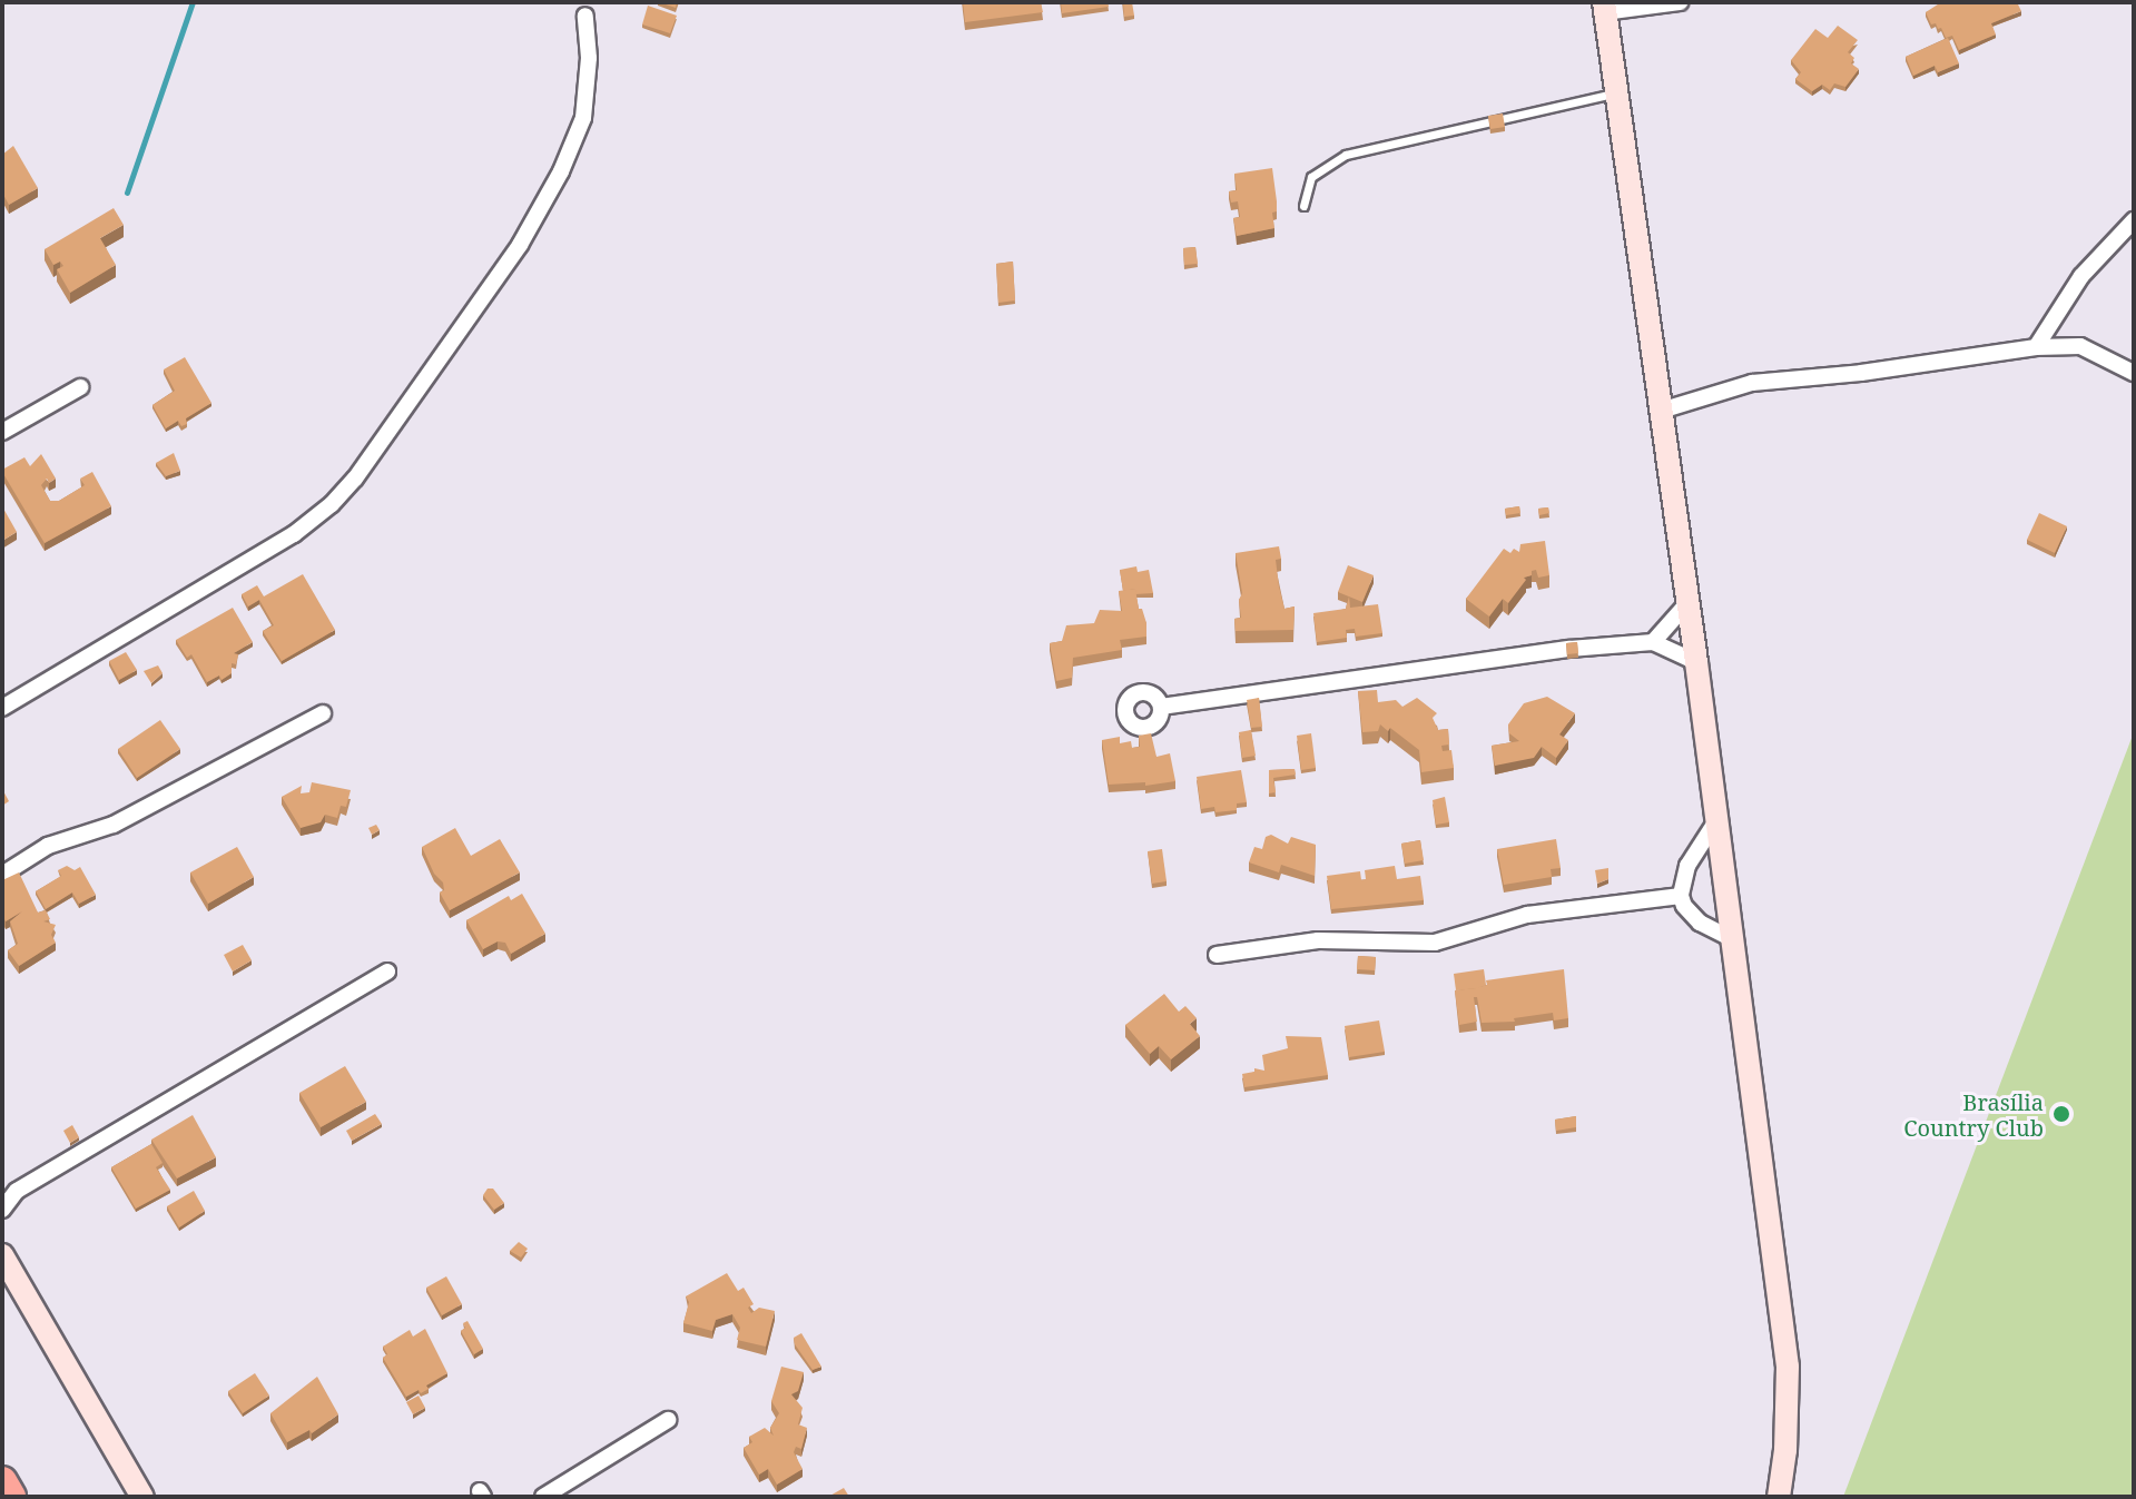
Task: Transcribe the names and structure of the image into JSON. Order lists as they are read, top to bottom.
{
  "places": ["Brasília Country Club"]
}
